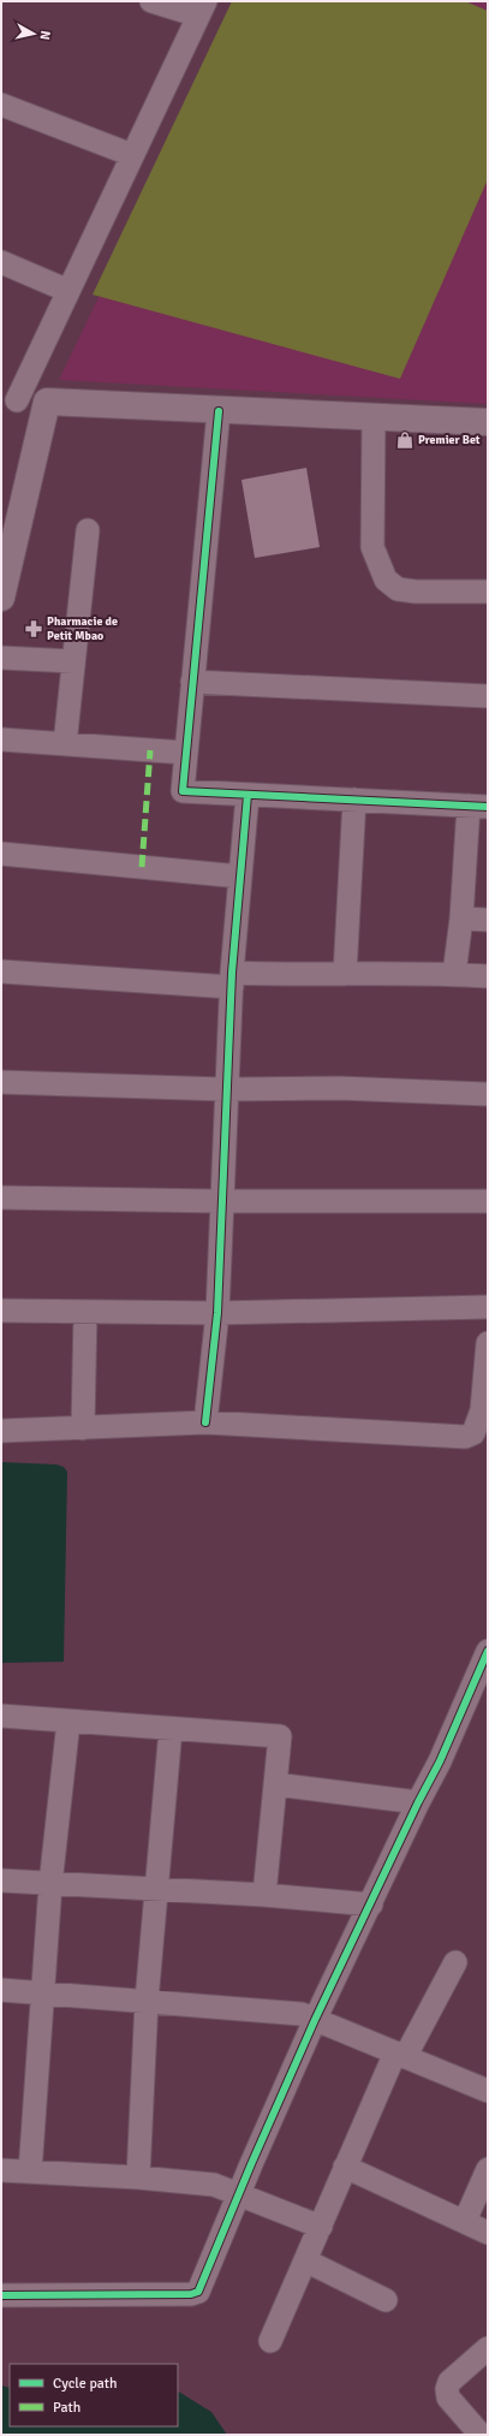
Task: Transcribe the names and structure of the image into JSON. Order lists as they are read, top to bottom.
{
  "places": {
    "shop": ["Premier Bet"],
    "pharmacy": ["Pharmacie de Petit Mbao"]
  },
  "legend": ["Cycle path", "Path"],
  "north": "right"
}
